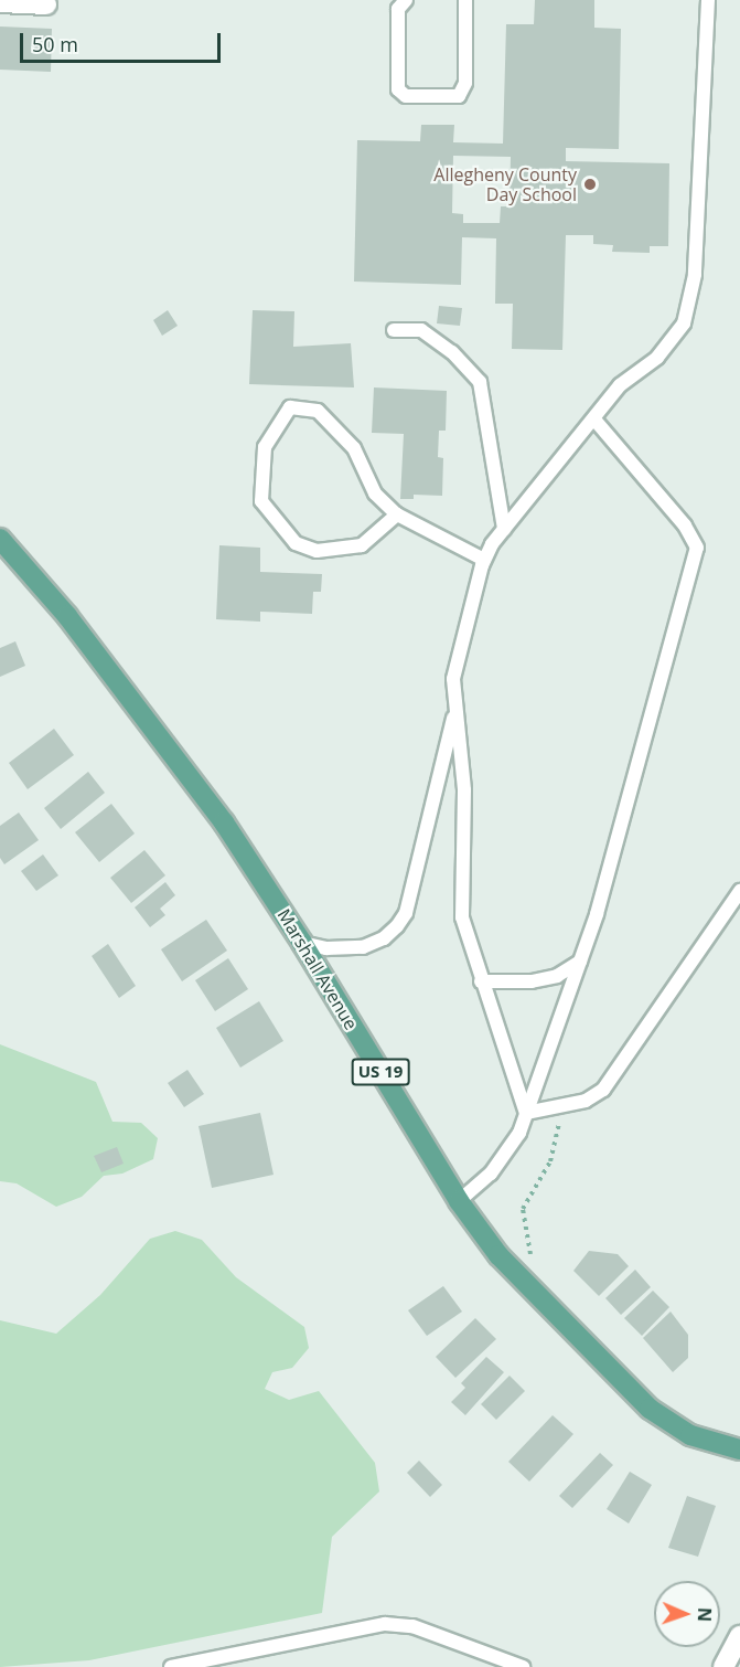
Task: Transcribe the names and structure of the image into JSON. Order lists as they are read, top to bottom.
{
  "streets": {
    "main road": ["Marshall Avenue", "US 19"]
  },
  "places": ["Allegheny County Day School"],
  "scale_bar": "50 m",
  "north": "right"
}
